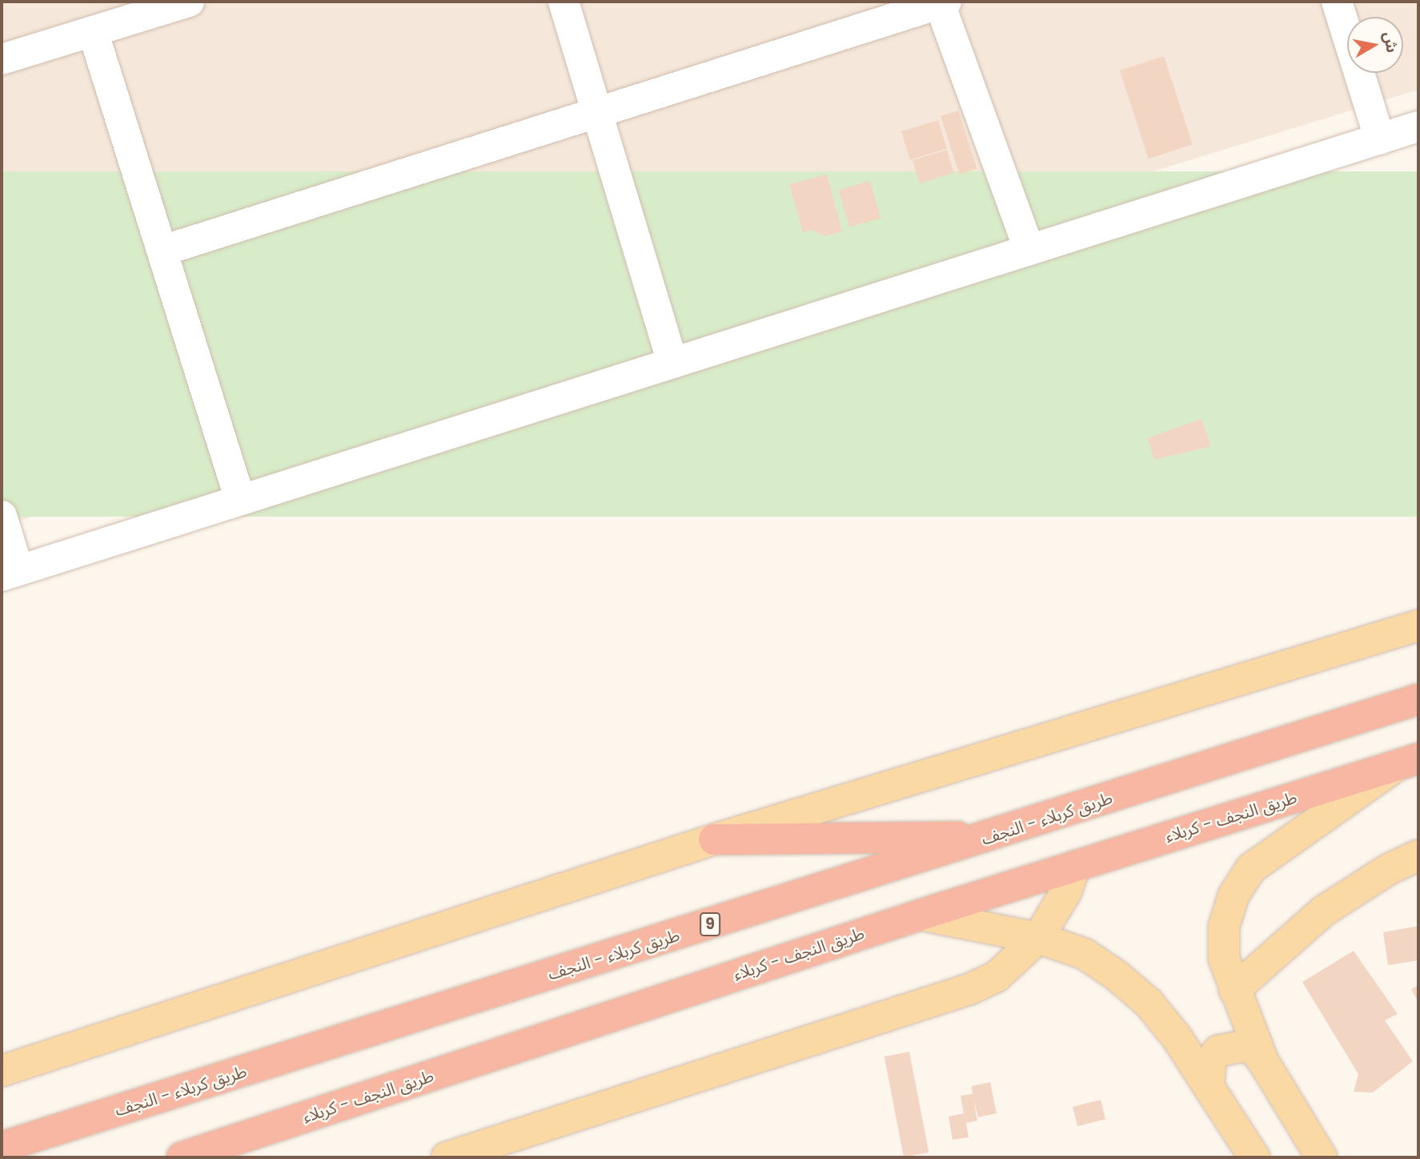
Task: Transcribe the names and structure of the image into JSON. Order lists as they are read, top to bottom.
{
  "streets": {
    "highway": ["طريق النجف - کربلاء", "طريق کربلاء - النجف", "9"]
  },
  "north": "right"
}
